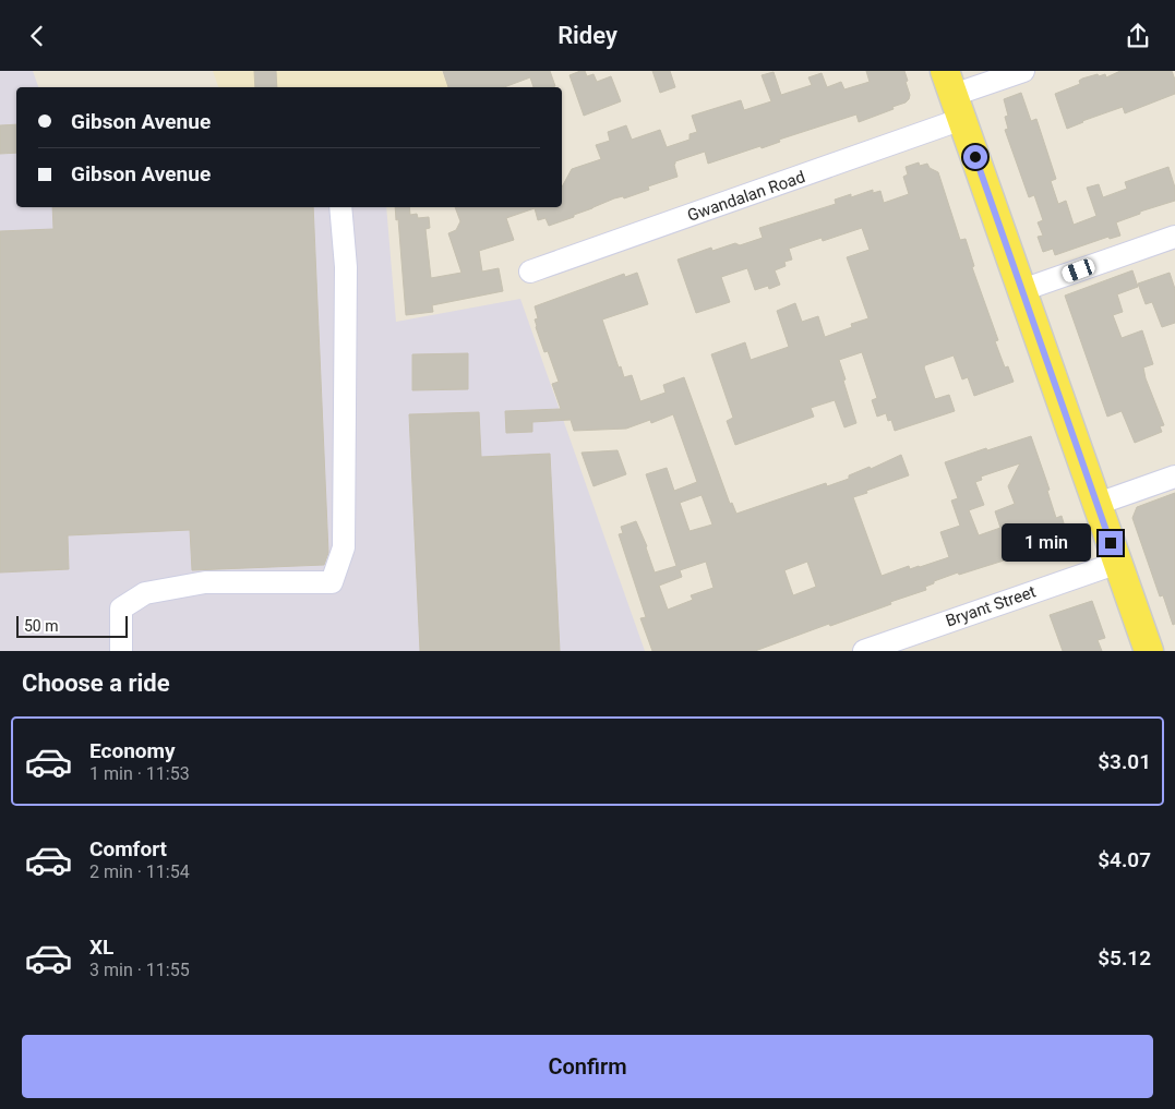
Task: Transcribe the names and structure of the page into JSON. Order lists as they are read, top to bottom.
{
  "streets": {
    "street": ["Gwandalan Road", "Bryant Street"]
  },
  "scale_bar": "50 m",
  "page": {
    "header": "Ridey",
    "banner": ["Gibson Avenue", "Gibson Avenue"],
    "bubble": "1 min",
    "scale": "50 m",
    "heading": "Choose a ride",
    "list": [
      {
        "name": "Economy",
        "note": "1 min · 11:53",
        "value": "$3.01"
      },
      {
        "name": "Comfort",
        "note": "2 min · 11:54",
        "value": "$4.07"
      },
      {
        "name": "XL",
        "note": "3 min · 11:55",
        "value": "$5.12"
      }
    ],
    "buttons": "Confirm"
  }
}
